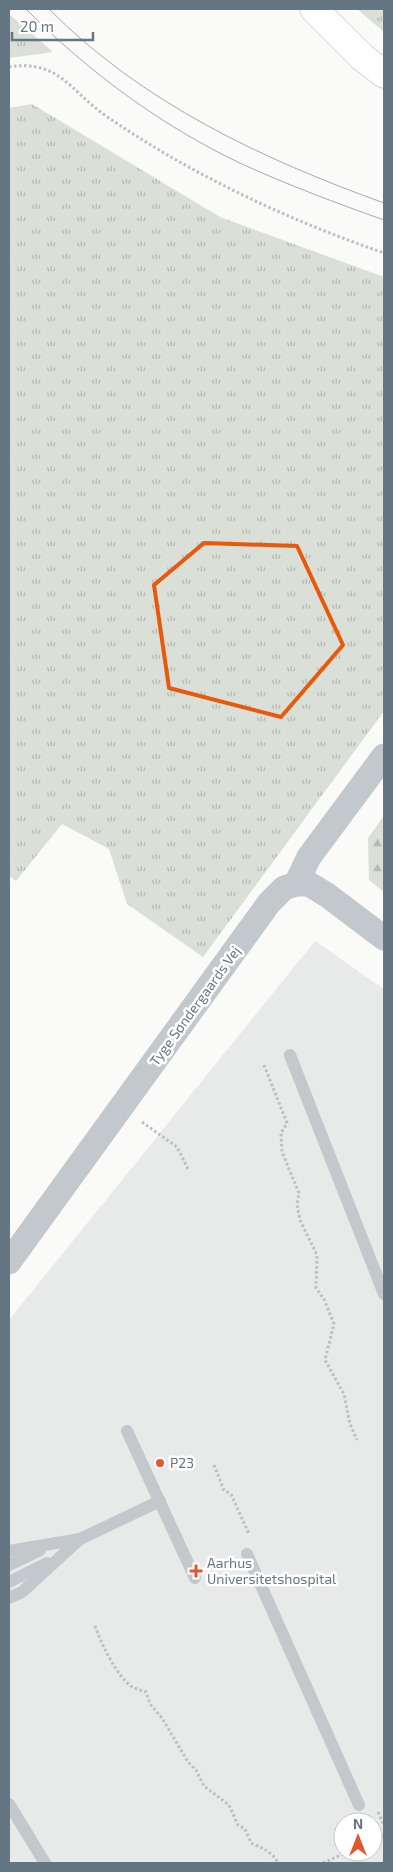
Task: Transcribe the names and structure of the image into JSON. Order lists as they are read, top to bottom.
{
  "streets": {
    "street": ["Tyge Søndergaards Vej"]
  },
  "places": {
    "other": ["P23"],
    "health": ["Aarhus Universitetshospital"]
  },
  "scale_bar": "20 m",
  "north": "top"
}
